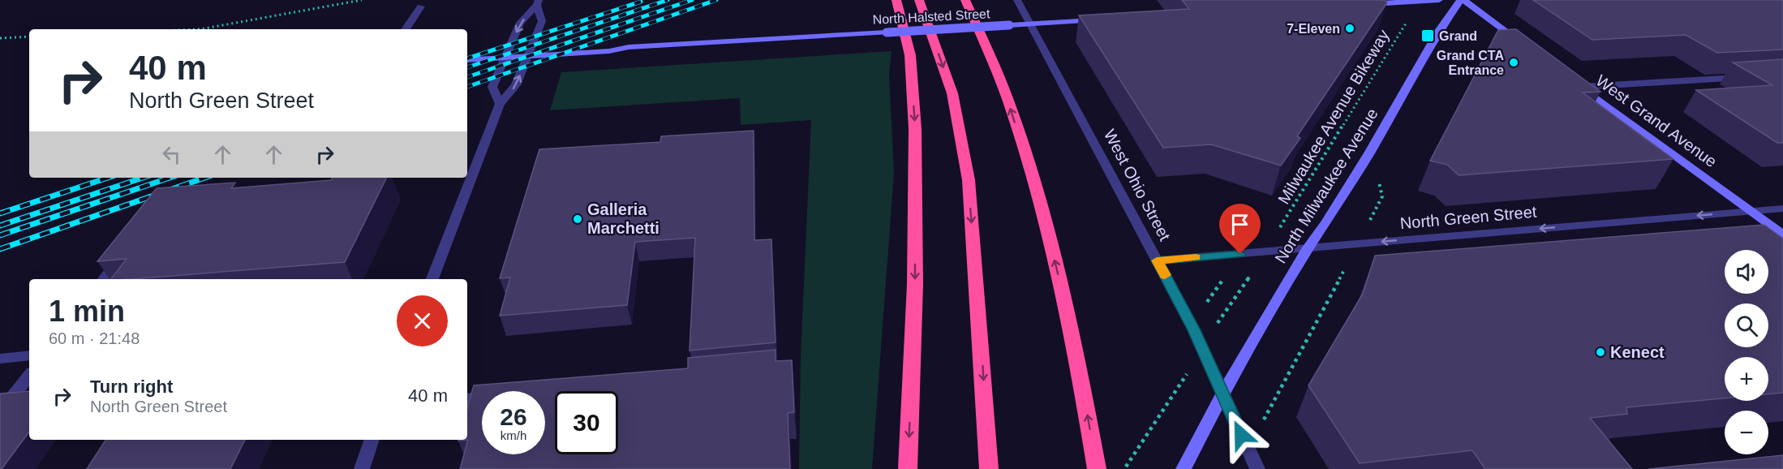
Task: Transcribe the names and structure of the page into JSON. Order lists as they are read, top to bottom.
{
  "streets": {
    "main road": ["North Halsted Street", "West Grand Avenue", "North Milwaukee Avenue"],
    "street": ["West Ohio Street", "North Green Street"],
    "path": ["Milwaukee Avenue Bikeway"]
  },
  "crossings": [
    ["North Halsted Street", "West Ohio Street"],
    ["West Grand Avenue", "North Green Street"],
    ["West Ohio Street", "North Milwaukee Avenue"],
    ["West Ohio Street", "North Green Street"],
    ["North Milwaukee Avenue", "North Green Street"]
  ],
  "one_way": ["North Green Street"],
  "places": {
    "other": [
      "7-Eleven",
      "Grand CTA Entrance",
      "Galleria Marchetti",
      "Kenect"
    ],
    "transit": ["Grand"]
  },
  "page": {
    "turn": ["40 m", "North Green Street"],
    "map_buttons": ["+", "−"],
    "heading": ["1 min", "60 m · 21:48"],
    "list": [
      {
        "name": "Turn right",
        "note": "North Green Street",
        "value": "40 m"
      }
    ],
    "speed": "26 km/h",
    "limit": "30"
  }
}
